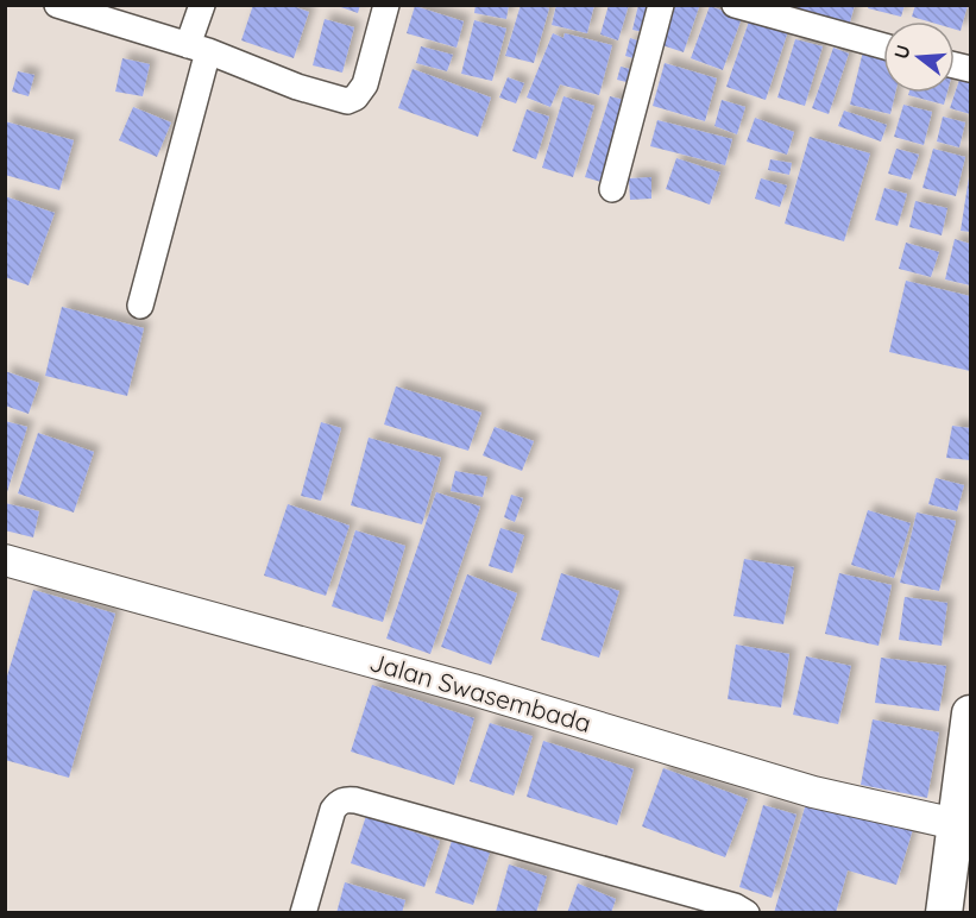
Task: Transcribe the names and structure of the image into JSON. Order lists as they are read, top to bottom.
{
  "streets": {
    "street": ["Jalan Swasembada"]
  },
  "north": "left"
}
